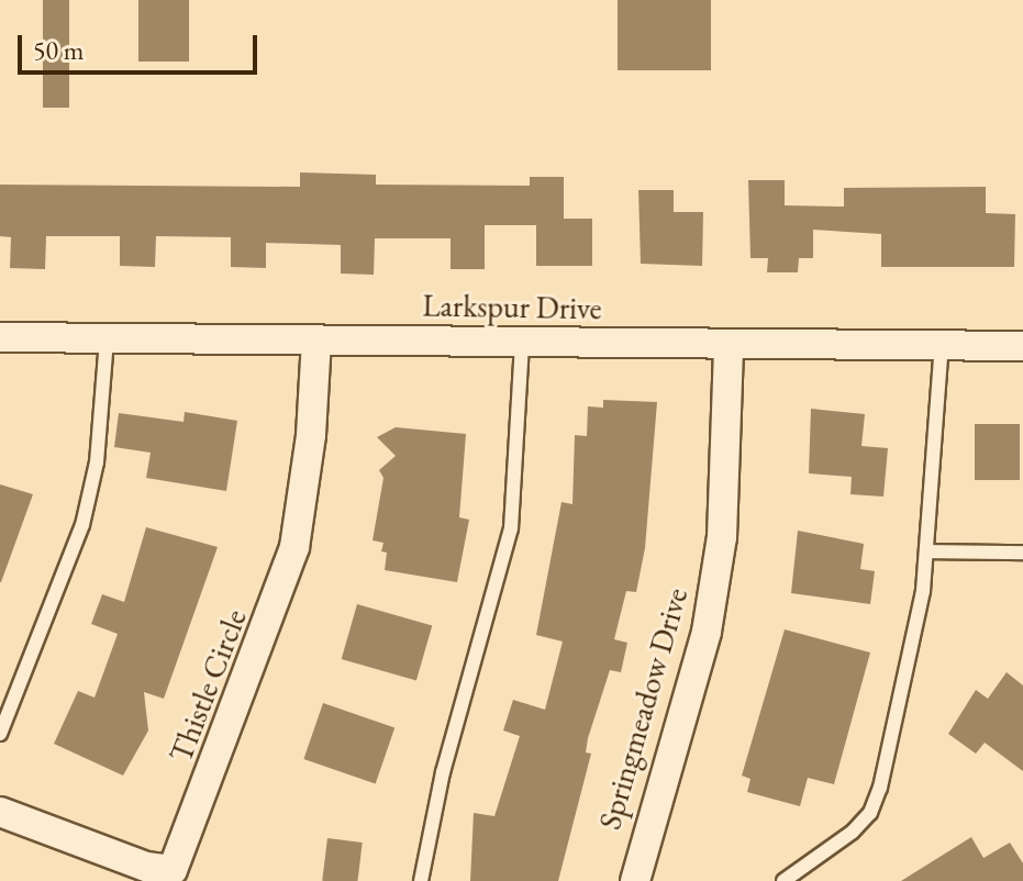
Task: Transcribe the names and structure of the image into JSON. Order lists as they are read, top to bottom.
{
  "streets": {
    "street": ["Larkspur Drive", "Thistle Circle", "Springmeadow Drive"]
  },
  "crossings": [
    ["Larkspur Drive", "Thistle Circle"],
    ["Larkspur Drive", "Springmeadow Drive"]
  ],
  "scale_bar": "50 m"
}
